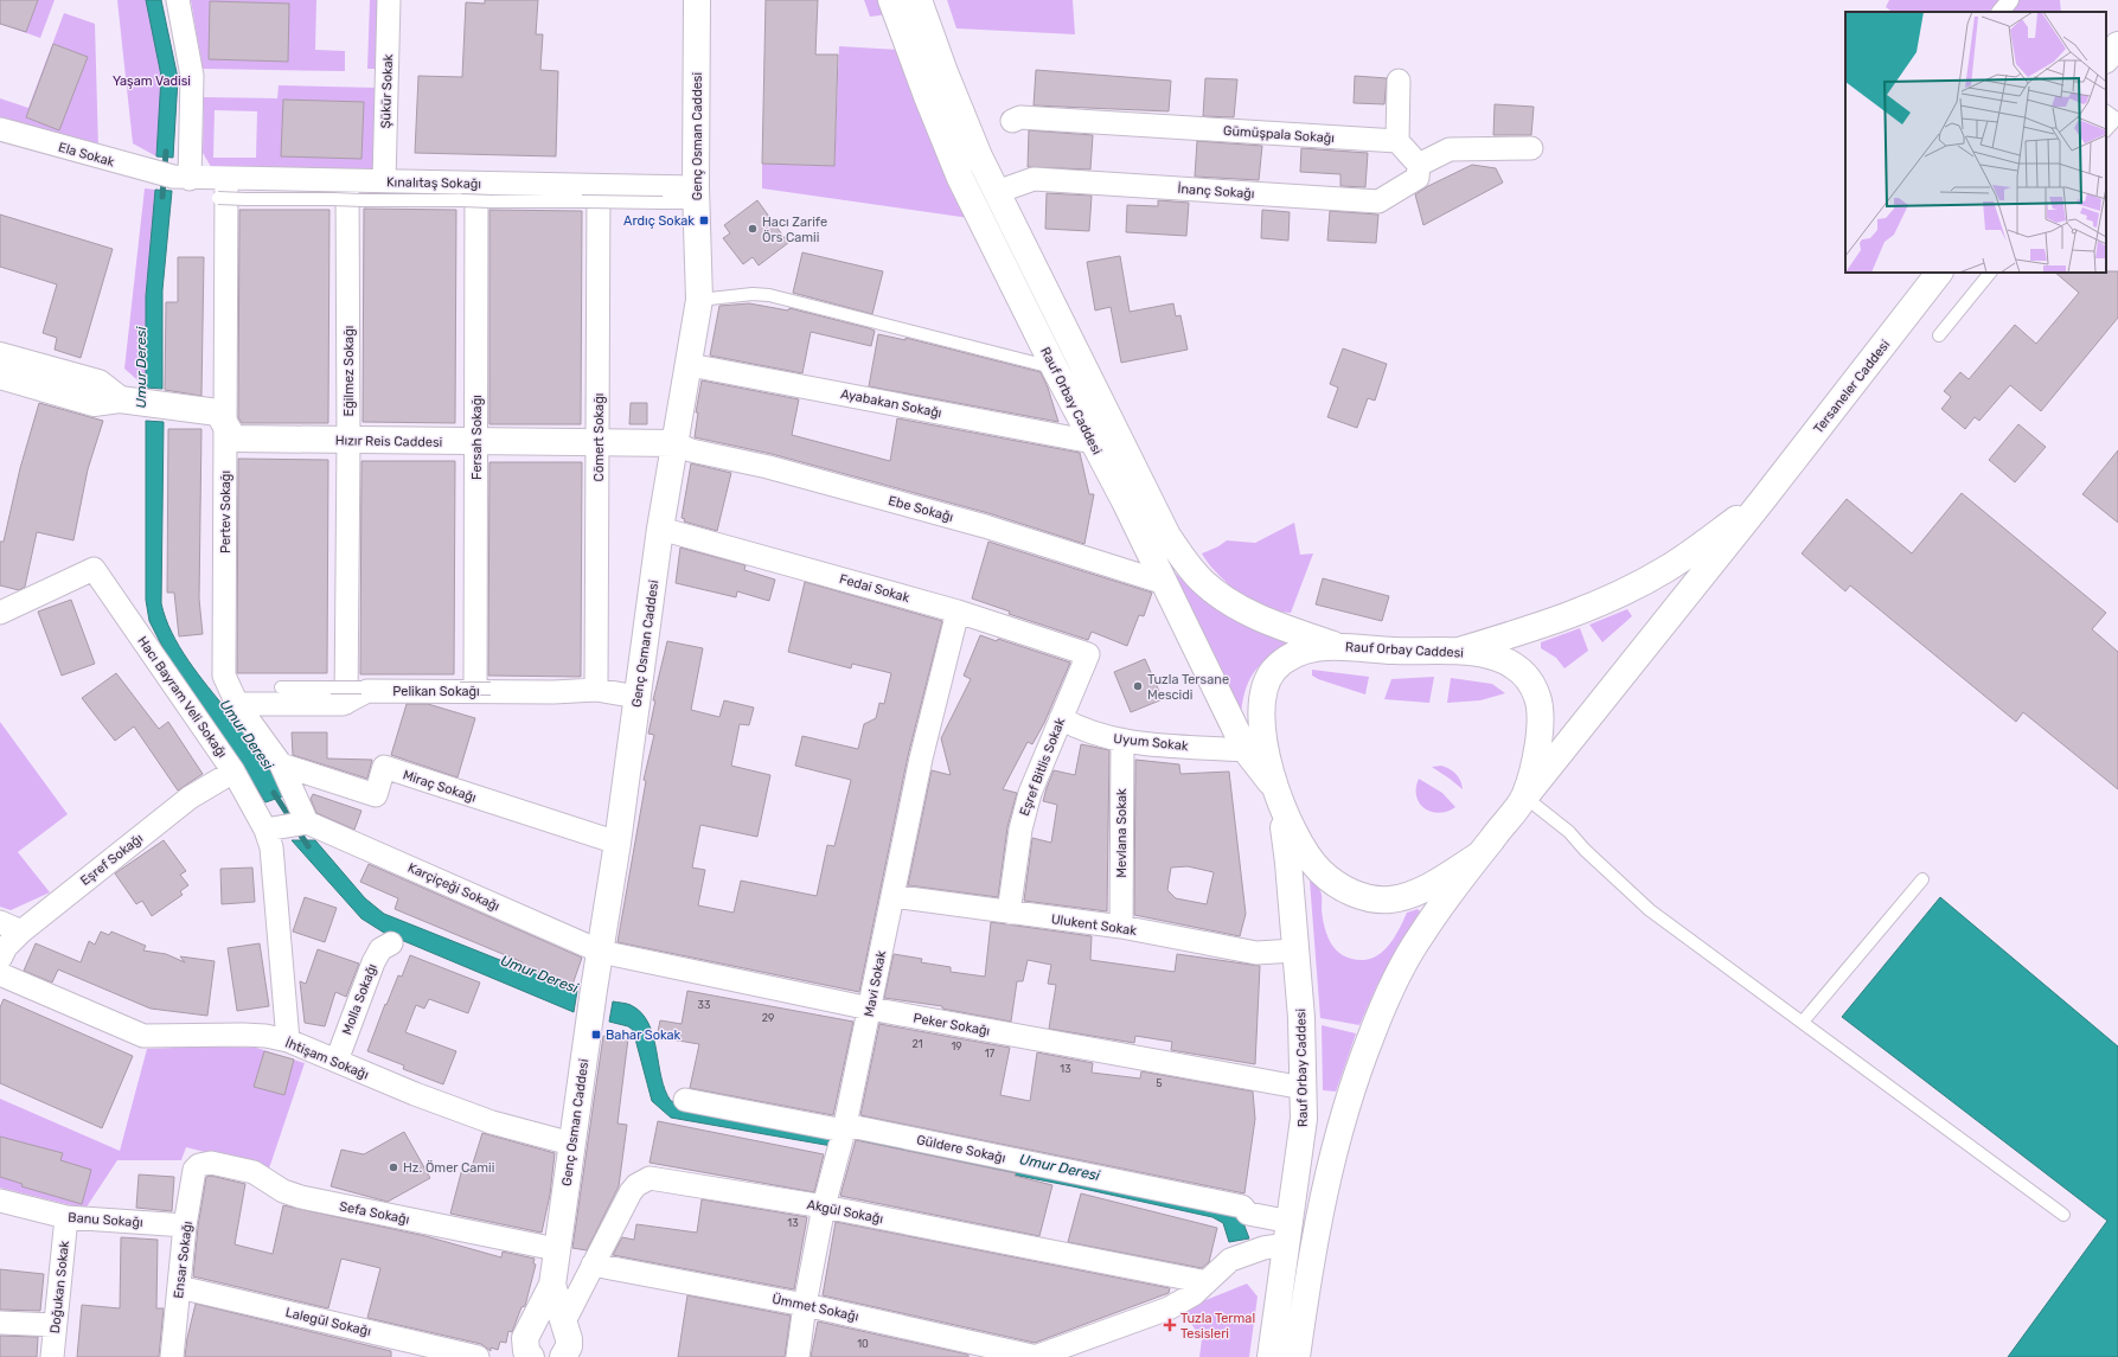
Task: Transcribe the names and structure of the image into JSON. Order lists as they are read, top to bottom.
{
  "streets": {
    "main road": [
      "Genç Osman Caddesi",
      "Tersaneler Caddesi",
      "Rauf Orbay Caddesi",
      "Hızır Reis Caddesi"
    ],
    "street": [
      "Şükür Sokak",
      "Gümüşpala Sokağı",
      "Ela Sokak",
      "Kınalıtaş Sokağı",
      "İnanç Sokağı",
      "Eğilmez Sokağı",
      "Ayabakan Sokağı",
      "Fersah Sokağı",
      "Cömert Sokağı",
      "Ebe Sokağı",
      "Pertev Sokağı",
      "Fedai Sokak",
      "Pelikan Sokağı",
      "Hacı Bayram Veli Sokağı",
      "Uyum Sokak",
      "Eşref Bitlis Sokak",
      "Miraç Sokağı",
      "Mevlana Sokak",
      "Eşref Sokağı",
      "Karçiçeği Sokağı",
      "Ulukent Sokak",
      "Mavi Sokak",
      "Molla Sokağı",
      "Peker Sokağı",
      "İhtişam Sokağı",
      "Güldere Sokağı",
      "Akgül Sokağı",
      "Sefa Sokağı",
      "Banu Sokağı",
      "Ensar Sokağı",
      "Doğukan Sokak",
      "Ümmet Sokağı",
      "Lalegül Sokağı"
    ]
  },
  "crossings": [
    ["Şükür Sokak", "Kınalıtaş Sokağı"],
    ["Genç Osman Caddesi", "Kınalıtaş Sokağı"],
    ["Genç Osman Caddesi", "Ayabakan Sokağı"],
    ["Genç Osman Caddesi", "Hızır Reis Caddesi"],
    ["Genç Osman Caddesi", "Ebe Sokağı"],
    ["Genç Osman Caddesi", "Fedai Sokak"],
    ["Genç Osman Caddesi", "Pelikan Sokağı"],
    ["Genç Osman Caddesi", "Miraç Sokağı"],
    ["Genç Osman Caddesi", "Karçiçeği Sokağı"],
    ["Genç Osman Caddesi", "Peker Sokağı"],
    ["Genç Osman Caddesi", "İhtişam Sokağı"],
    ["Genç Osman Caddesi", "Akgül Sokağı"],
    ["Genç Osman Caddesi", "Sefa Sokağı"],
    ["Ela Sokak", "Kınalıtaş Sokağı"],
    ["Kınalıtaş Sokağı", "Eğilmez Sokağı"],
    ["Kınalıtaş Sokağı", "Fersah Sokağı"],
    ["Kınalıtaş Sokağı", "Cömert Sokağı"],
    ["Kınalıtaş Sokağı", "Pertev Sokağı"],
    ["İnanç Sokağı", "Rauf Orbay Caddesi"],
    ["Eğilmez Sokağı", "Hızır Reis Caddesi"],
    ["Eğilmez Sokağı", "Pelikan Sokağı"],
    ["Tersaneler Caddesi", "Rauf Orbay Caddesi"],
    ["Rauf Orbay Caddesi", "Ayabakan Sokağı"],
    ["Rauf Orbay Caddesi", "Ebe Sokağı"],
    ["Rauf Orbay Caddesi", "Uyum Sokak"],
    ["Rauf Orbay Caddesi", "Ulukent Sokak"],
    ["Rauf Orbay Caddesi", "Peker Sokağı"],
    ["Rauf Orbay Caddesi", "Güldere Sokağı"],
    ["Fersah Sokağı", "Hızır Reis Caddesi"],
    ["Fersah Sokağı", "Pelikan Sokağı"],
    ["Cömert Sokağı", "Hızır Reis Caddesi"],
    ["Cömert Sokağı", "Pelikan Sokağı"],
    ["Hızır Reis Caddesi", "Ebe Sokağı"],
    ["Hızır Reis Caddesi", "Pertev Sokağı"],
    ["Pertev Sokağı", "Pelikan Sokağı"],
    ["Pertev Sokağı", "Miraç Sokağı"],
    ["Pertev Sokağı", "Karçiçeği Sokağı"],
    ["Fedai Sokak", "Eşref Bitlis Sokak"],
    ["Fedai Sokak", "Mavi Sokak"],
    ["Hacı Bayram Veli Sokağı", "Eşref Sokağı"],
    ["Hacı Bayram Veli Sokağı", "İhtişam Sokağı"],
    ["Uyum Sokak", "Eşref Bitlis Sokak"],
    ["Uyum Sokak", "Mevlana Sokak"],
    ["Eşref Bitlis Sokak", "Ulukent Sokak"],
    ["Mevlana Sokak", "Ulukent Sokak"],
    ["Karçiçeği Sokağı", "Peker Sokağı"],
    ["Ulukent Sokak", "Mavi Sokak"],
    ["Mavi Sokak", "Peker Sokağı"],
    ["Mavi Sokak", "Güldere Sokağı"],
    ["Mavi Sokak", "Akgül Sokağı"],
    ["Mavi Sokak", "Ümmet Sokağı"],
    ["Molla Sokağı", "İhtişam Sokağı"],
    ["Akgül Sokağı", "Ümmet Sokağı"],
    ["Sefa Sokağı", "Ensar Sokağı"],
    ["Banu Sokağı", "Ensar Sokağı"],
    ["Banu Sokağı", "Doğukan Sokak"],
    ["Ensar Sokağı", "Lalegül Sokağı"]
  ],
  "water": ["Umur Deresi"],
  "parks": ["Yaşam Vadisi"],
  "places": {
    "transit": ["Ardıç Sokak", "Bahar Sokak"],
    "other": ["Hacı Zarife Örs Camii", "Tuzla Tersane Mescidi", "Hz. Ömer Camii"],
    "health": ["Tuzla Termal Tesisleri"]
  },
  "house_numbers": [
    "33",
    "29",
    "21",
    "19",
    "17",
    "13",
    "5",
    "13",
    "10"
  ]
}
